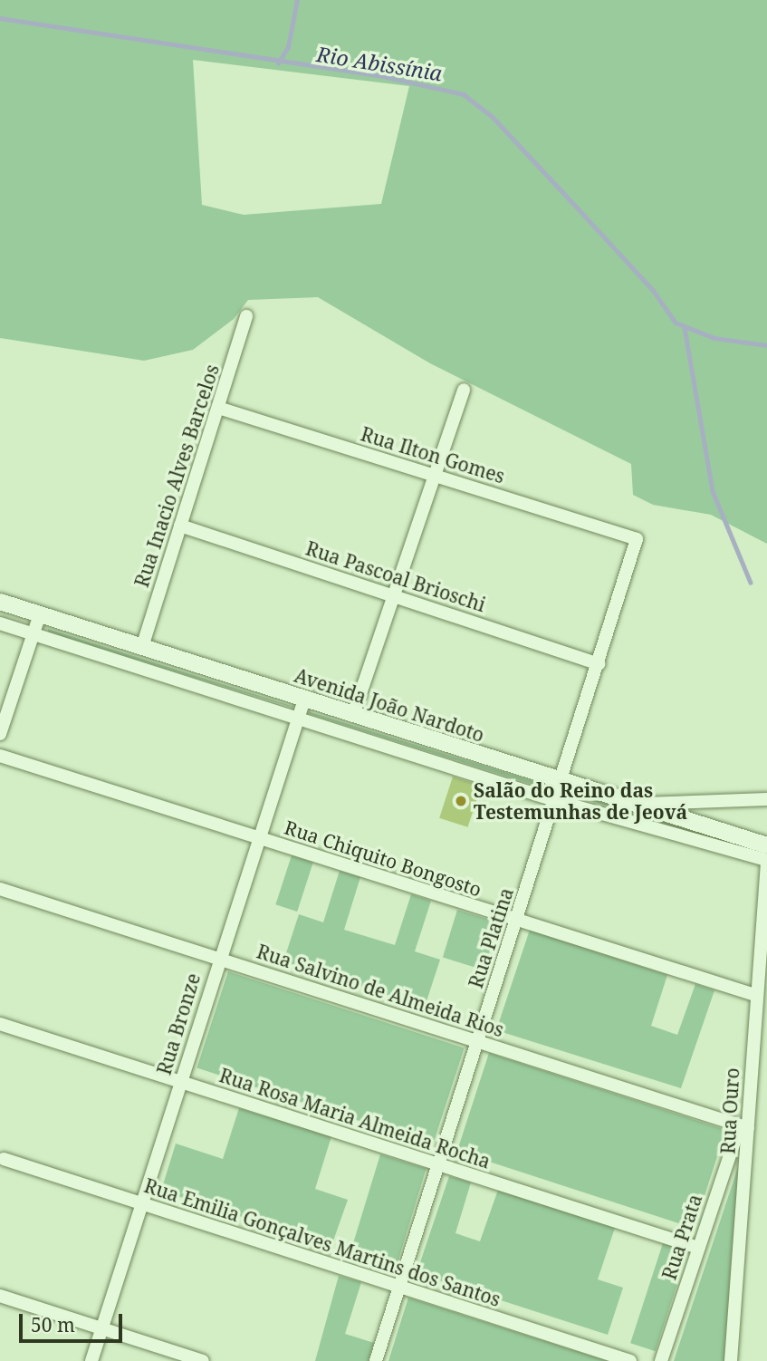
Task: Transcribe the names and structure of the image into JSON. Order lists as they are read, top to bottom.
{
  "streets": {
    "street": [
      "Rua Ilton Gomes",
      "Rua Inacio Alves Barcelos",
      "Rua Pascoal Brioschi",
      "Avenida João Nardoto",
      "Rua Chiquito Bongosto",
      "Rua Platina",
      "Rua Salvino de Almeida Rios",
      "Rua Bronze",
      "Rua Ouro",
      "Rua Rosa Maria Almeida Rocha",
      "Rua Prata",
      "Rua Emilia Gonçalves Martins dos Santos"
    ]
  },
  "crossings": [
    ["Rua Ilton Gomes", "Rua Inacio Alves Barcelos"],
    ["Rua Ilton Gomes", "Rua Platina"],
    ["Rua Inacio Alves Barcelos", "Rua Pascoal Brioschi"],
    ["Rua Inacio Alves Barcelos", "Avenida João Nardoto"],
    ["Rua Pascoal Brioschi", "Rua Platina"],
    ["Avenida João Nardoto", "Rua Platina"],
    ["Avenida João Nardoto", "Rua Bronze"],
    ["Rua Chiquito Bongosto", "Rua Platina"],
    ["Rua Chiquito Bongosto", "Rua Bronze"],
    ["Rua Chiquito Bongosto", "Rua Ouro"],
    ["Rua Platina", "Rua Salvino de Almeida Rios"],
    ["Rua Platina", "Rua Rosa Maria Almeida Rocha"],
    ["Rua Platina", "Rua Emilia Gonçalves Martins dos Santos"],
    ["Rua Salvino de Almeida Rios", "Rua Bronze"],
    ["Rua Salvino de Almeida Rios", "Rua Ouro"],
    ["Rua Salvino de Almeida Rios", "Rua Prata"],
    ["Rua Bronze", "Rua Rosa Maria Almeida Rocha"],
    ["Rua Bronze", "Rua Emilia Gonçalves Martins dos Santos"],
    ["Rua Ouro", "Rua Prata"],
    ["Rua Rosa Maria Almeida Rocha", "Rua Prata"]
  ],
  "water": ["Rio Abissínia"],
  "places": ["Salão do Reino das Testemunhas de Jeová"],
  "scale_bar": "50 m"
}
